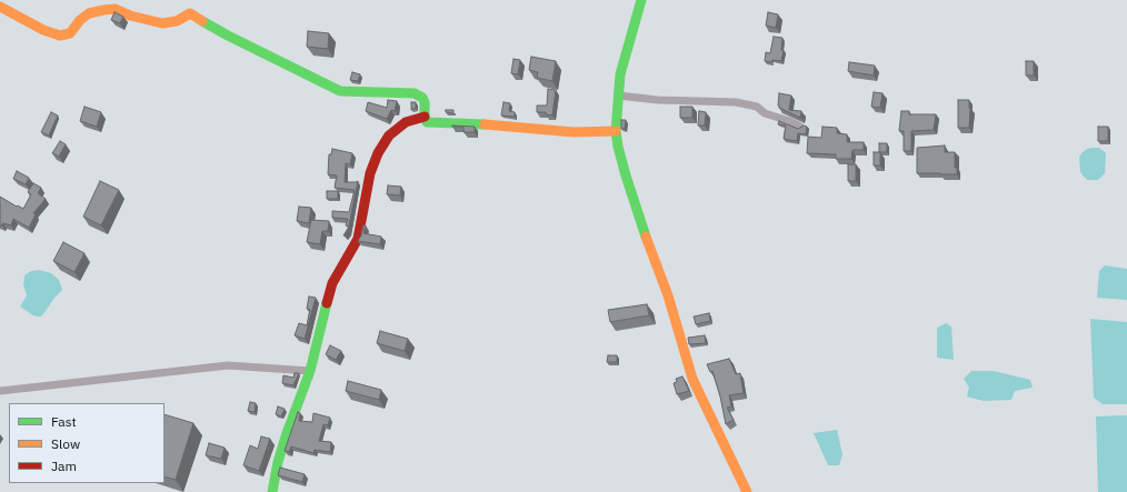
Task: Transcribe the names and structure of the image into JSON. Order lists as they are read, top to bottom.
{
  "legend": ["Fast", "Slow", "Jam"]
}
